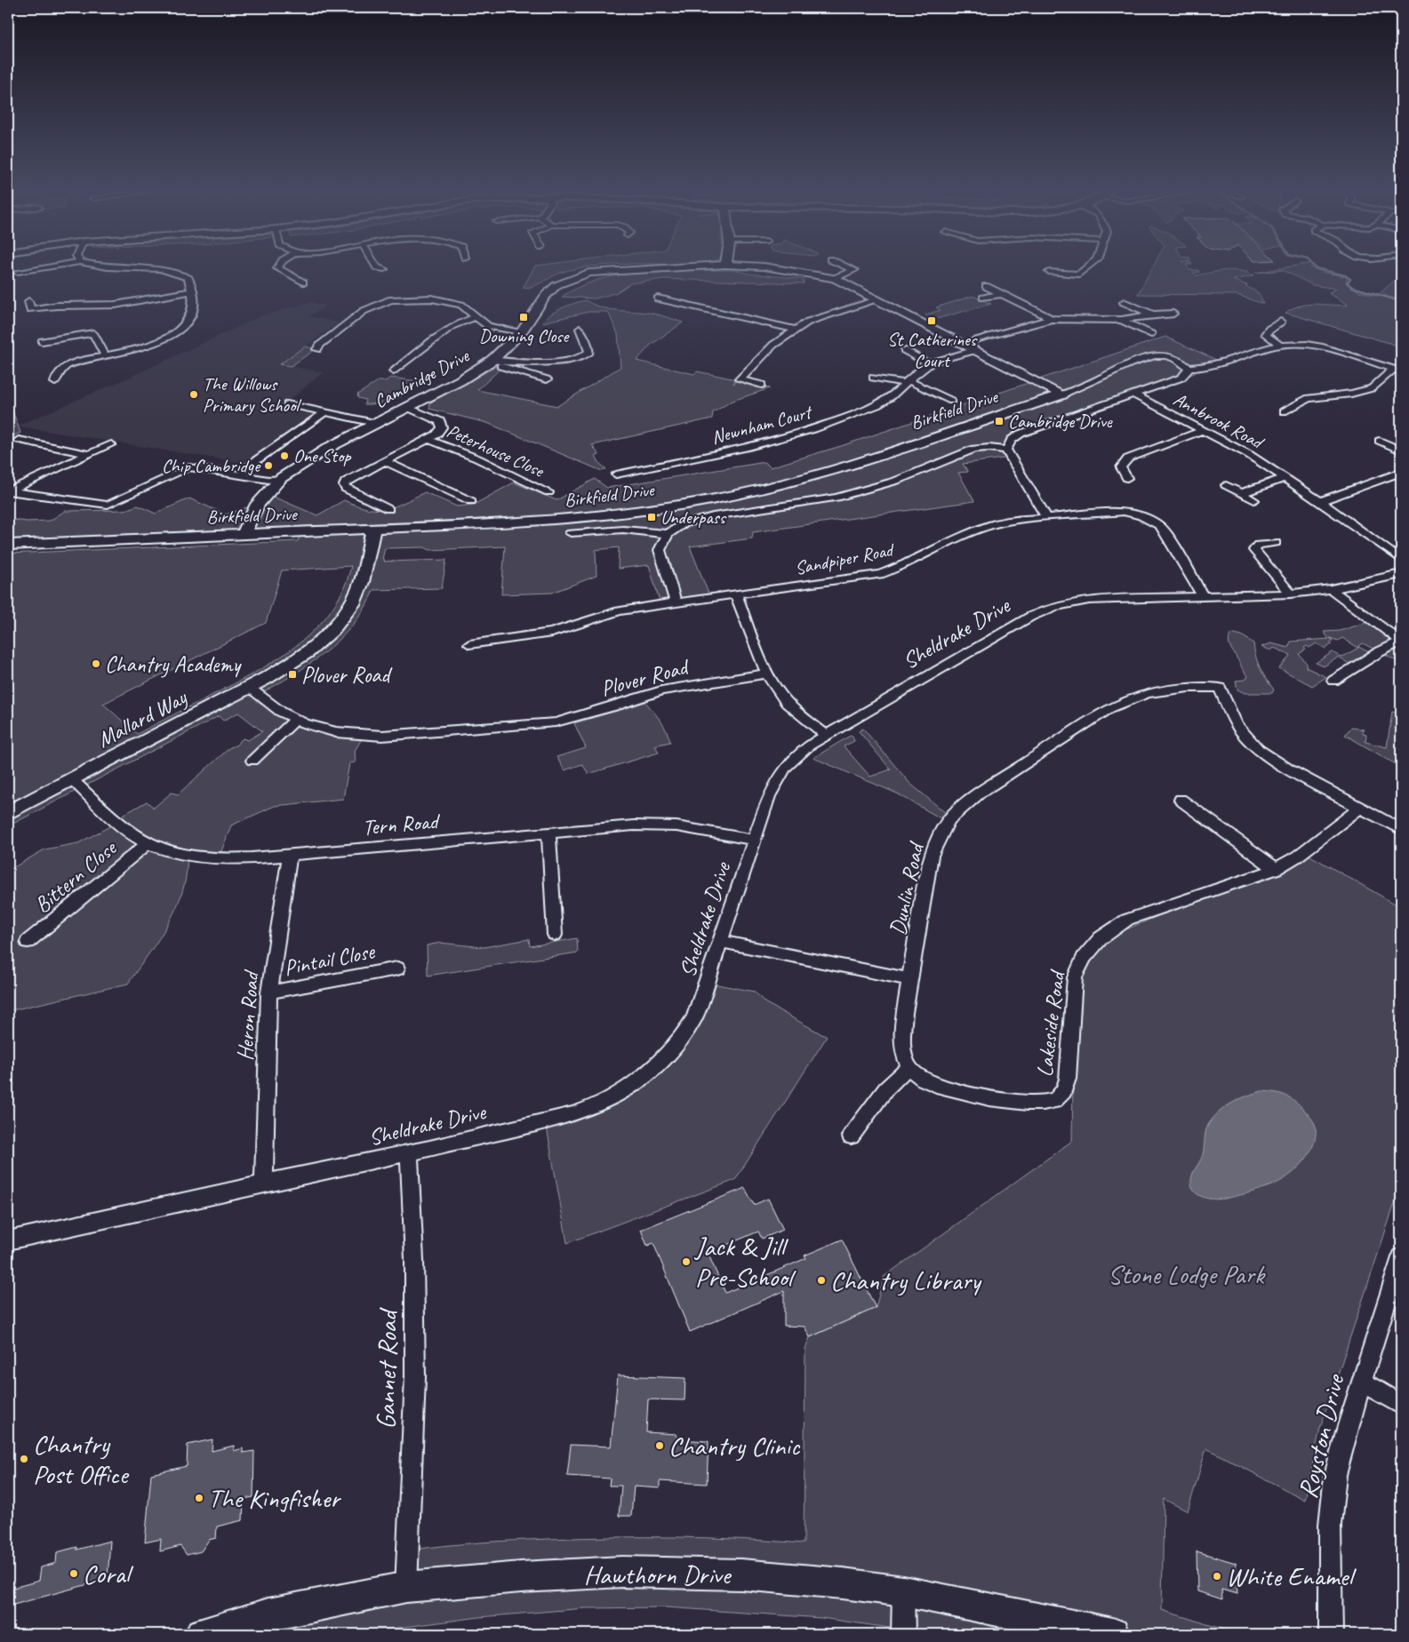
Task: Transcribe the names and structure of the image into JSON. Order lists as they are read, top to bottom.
{
  "streets": {
    "street": [
      "Cambridge Drive",
      "Birkfield Drive",
      "Annbrook Road",
      "Newnham Court",
      "Peterhouse Close",
      "Sandpiper Road",
      "Sheldrake Drive",
      "Plover Road",
      "Mallard Way",
      "Tern Road",
      "Bittern Close",
      "Dunlin Road",
      "Pintail Close",
      "Heron Road",
      "Lakeside Road",
      "Gannet Road",
      "Royston Drive",
      "Hawthorn Drive"
    ]
  },
  "crossings": [
    ["Cambridge Drive", "Birkfield Drive"],
    ["Cambridge Drive", "Newnham Court"],
    ["Cambridge Drive", "Peterhouse Close"],
    ["Birkfield Drive", "Mallard Way"],
    ["Sandpiper Road", "Sheldrake Drive"],
    ["Sheldrake Drive", "Tern Road"],
    ["Sheldrake Drive", "Heron Road"],
    ["Sheldrake Drive", "Gannet Road"],
    ["Plover Road", "Mallard Way"],
    ["Mallard Way", "Tern Road"],
    ["Tern Road", "Bittern Close"],
    ["Tern Road", "Heron Road"],
    ["Dunlin Road", "Lakeside Road"],
    ["Pintail Close", "Heron Road"],
    ["Gannet Road", "Hawthorn Drive"]
  ],
  "parks": ["Stone Lodge Park"],
  "places": {
    "transit": [
      "Downing Close",
      "St Catherines Court",
      "Cambridge Drive",
      "Underpass",
      "Plover Road"
    ],
    "other": [
      "The Willows Primary School",
      "One Stop",
      "Chip Cambridge",
      "Chantry Academy",
      "Jack & Jill Pre-School",
      "Chantry Library",
      "Chantry Clinic",
      "Chantry Post Office",
      "The Kingfisher",
      "Coral",
      "White Enamel"
    ]
  }
}
